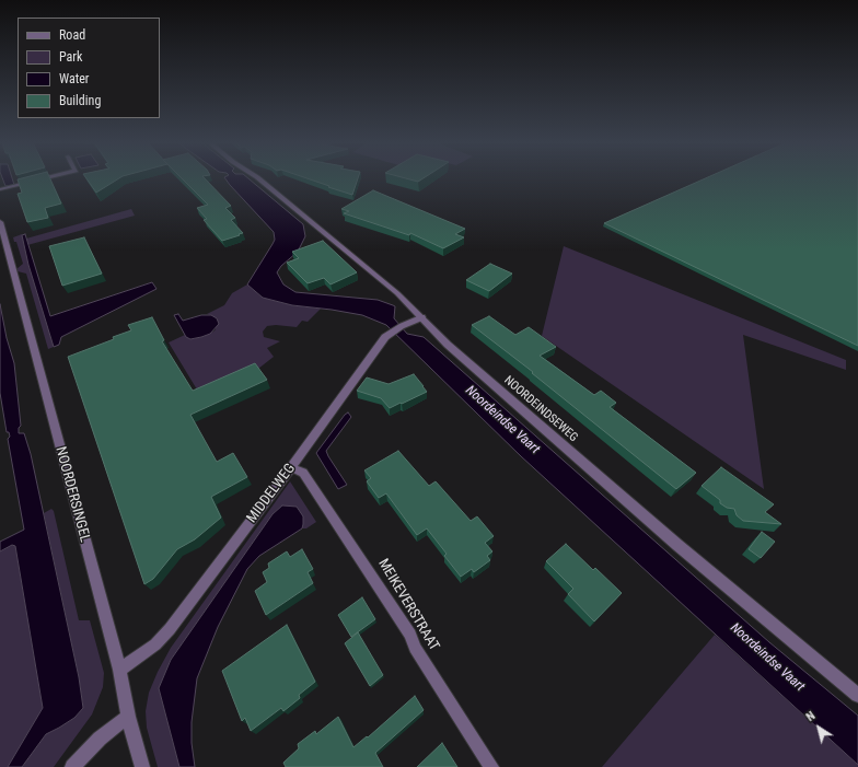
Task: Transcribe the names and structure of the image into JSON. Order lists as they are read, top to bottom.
{
  "streets": {
    "street": [
      "NOORDEINDSEWEG",
      "MIDDELWEG",
      "NOORDERSINGEL",
      "MEIKEVERSTRAAT"
    ]
  },
  "crossings": [
    ["NOORDEINDSEWEG", "MIDDELWEG"],
    ["MIDDELWEG", "NOORDERSINGEL"],
    ["MIDDELWEG", "MEIKEVERSTRAAT"]
  ],
  "water": ["Noordeindse Vaart"],
  "legend": [
    "Road",
    "Park",
    "Water",
    "Building"
  ],
  "north": "top left"
}
